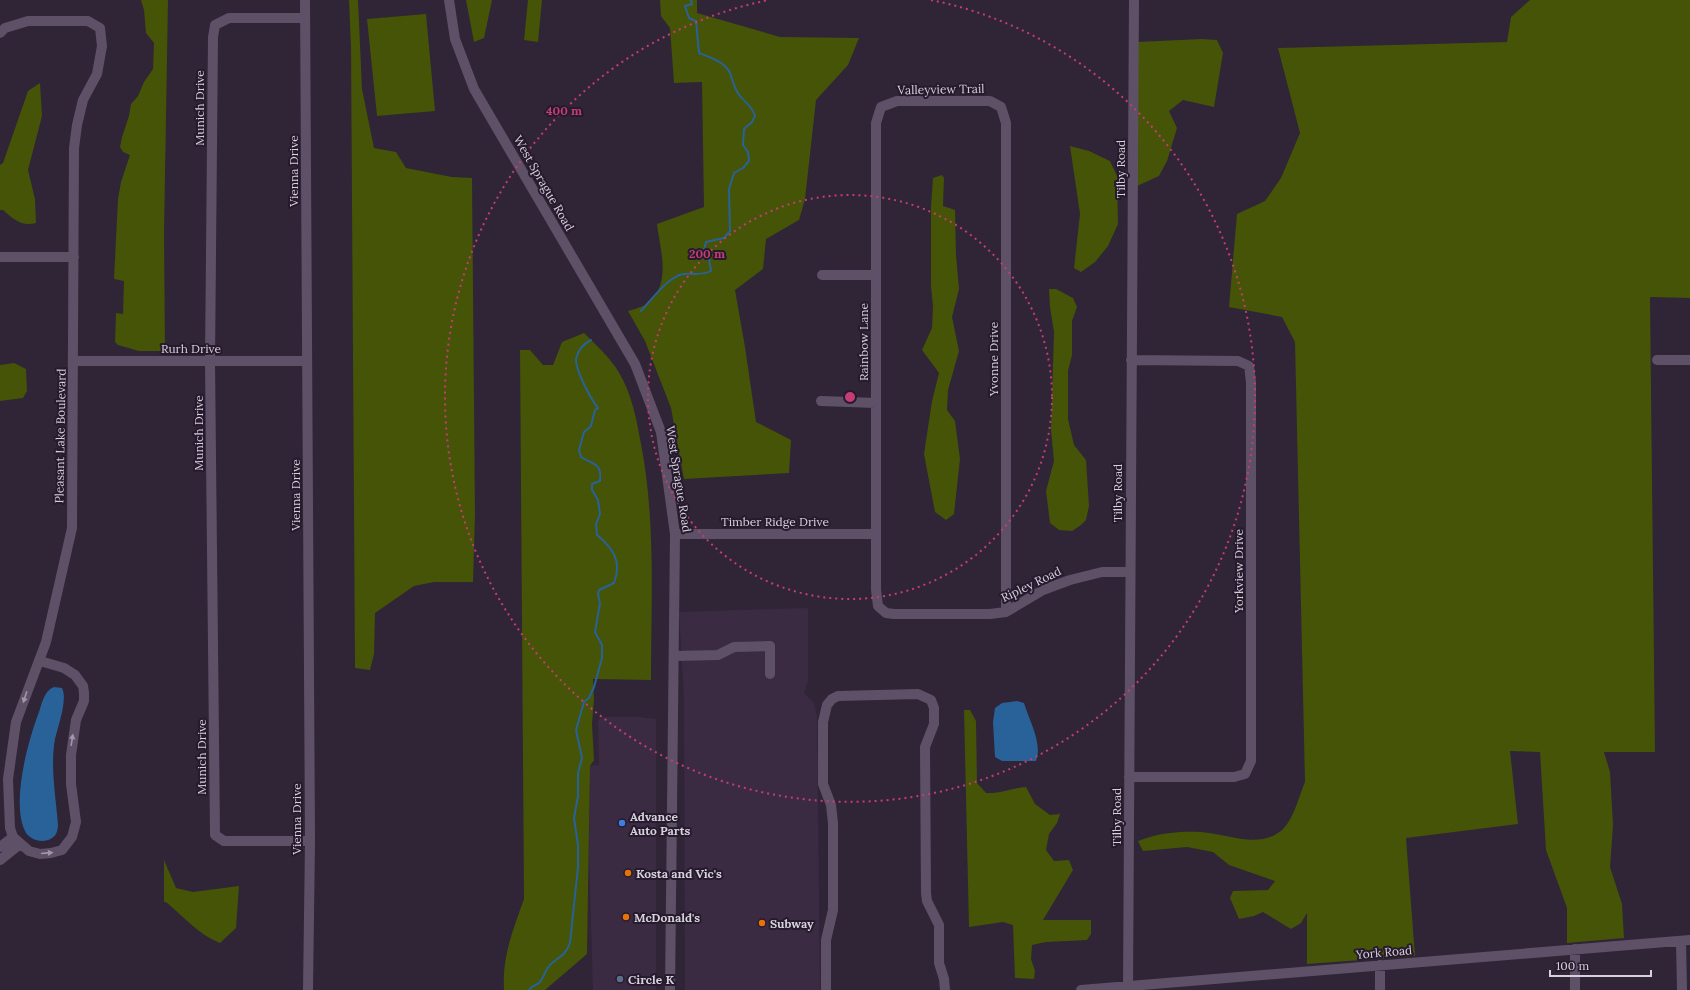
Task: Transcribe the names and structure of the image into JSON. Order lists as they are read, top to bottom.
{
  "streets": {
    "street": [
      "Valleyview Trail",
      "Munich Drive",
      "Tilby Road",
      "Vienna Drive",
      "West Sprague Road",
      "Rainbow Lane",
      "Rurh Drive",
      "Yvonne Drive",
      "Pleasant Lake Boulevard",
      "Timber Ridge Drive",
      "Yorkview Drive",
      "Ripley Road",
      "York Road"
    ]
  },
  "crossings": [
    ["Valleyview Trail", "Rainbow Lane"],
    ["Valleyview Trail", "Yvonne Drive"],
    ["Munich Drive", "Vienna Drive"],
    ["Munich Drive", "Rurh Drive"],
    ["Tilby Road", "Yorkview Drive"],
    ["Tilby Road", "Ripley Road"],
    ["Tilby Road", "York Road"],
    ["Vienna Drive", "Rurh Drive"],
    ["West Sprague Road", "Timber Ridge Drive"],
    ["Rainbow Lane", "Timber Ridge Drive"],
    ["Rainbow Lane", "Ripley Road"],
    ["Rurh Drive", "Pleasant Lake Boulevard"],
    ["Yvonne Drive", "Ripley Road"]
  ],
  "places": [
    "Advance Auto Parts",
    "Kosta and Vic's",
    "McDonald's",
    "Subway",
    "Circle K"
  ],
  "scale_bar": "100 m",
  "rings": ["400 m", "200 m"]
}
